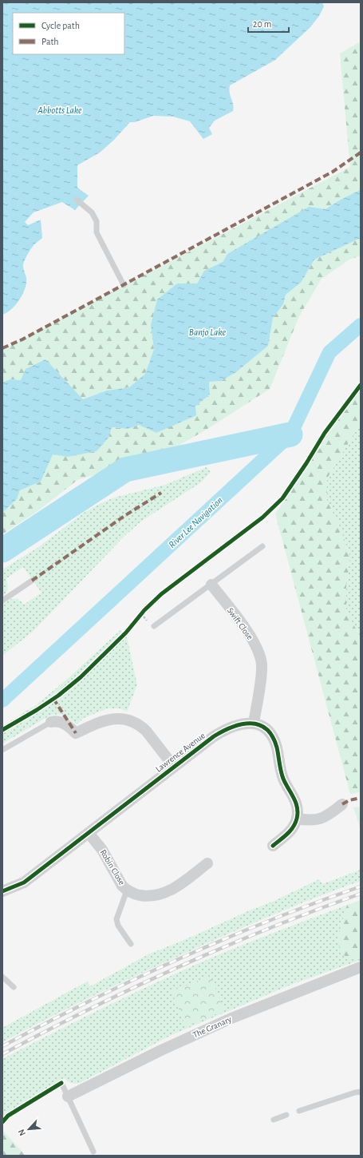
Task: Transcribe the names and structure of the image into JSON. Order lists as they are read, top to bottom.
{
  "streets": {
    "street": [
      "Swift Close",
      "Lawrence Avenue",
      "Robin Close",
      "The Granary"
    ]
  },
  "crossings": [
    ["Swift Close", "Lawrence Avenue"],
    ["Lawrence Avenue", "Robin Close"]
  ],
  "water": ["Abbotts Lake", "Banjo Lake", "River Lee Navigation"],
  "legend": ["Cycle path", "Path"],
  "scale_bar": "20 m",
  "north": "bottom left"
}
